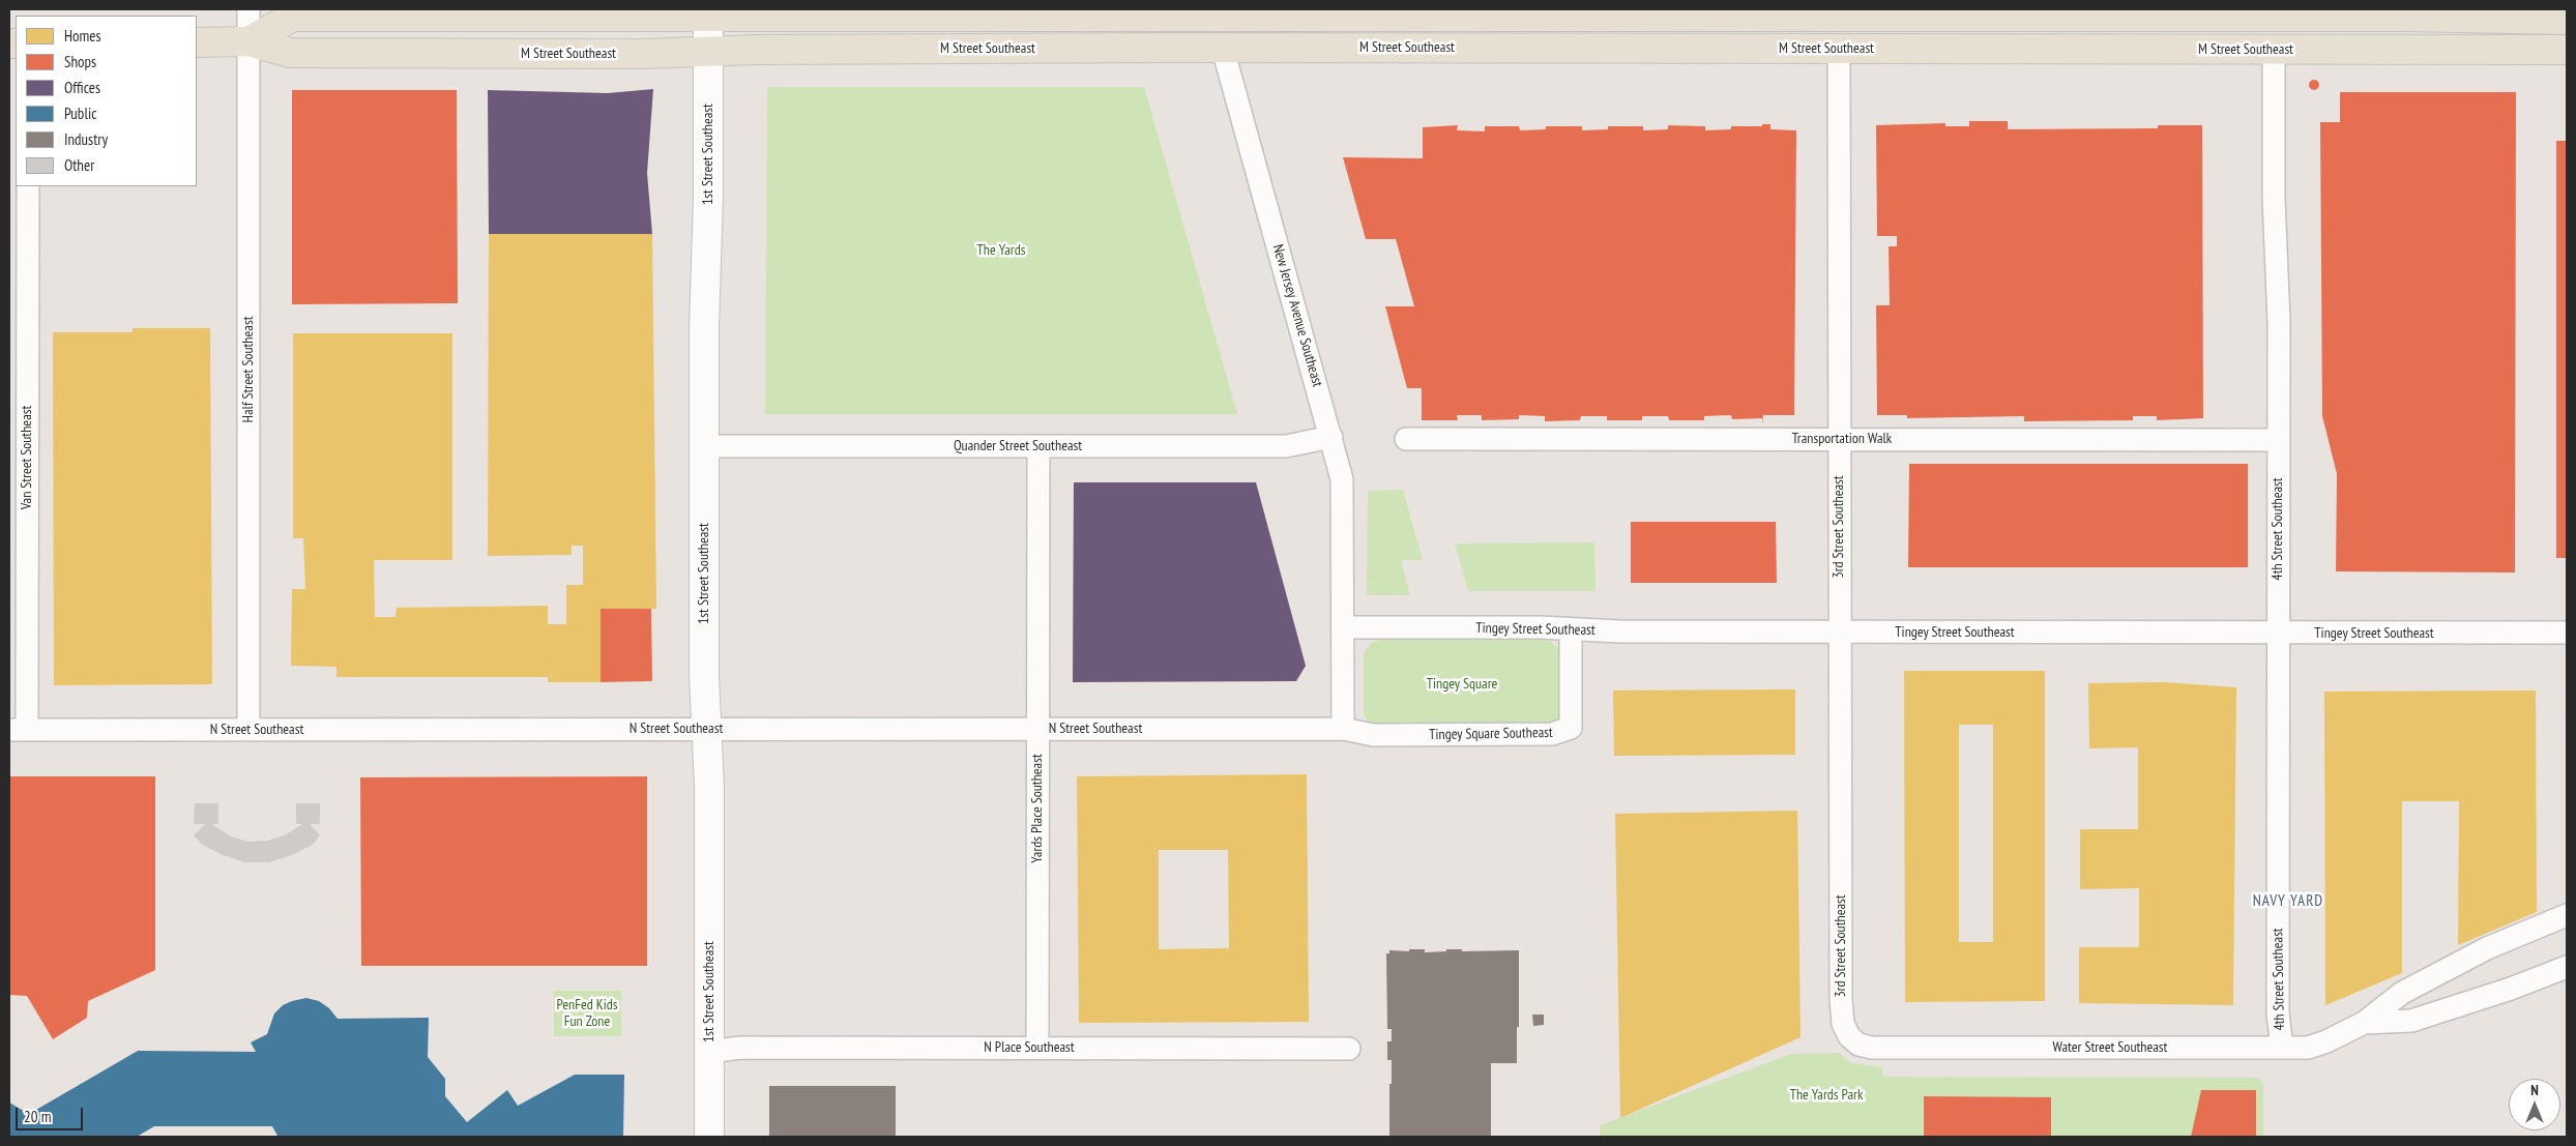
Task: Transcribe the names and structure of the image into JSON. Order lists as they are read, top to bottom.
{
  "streets": {
    "main road": ["M Street Southeast"],
    "street": [
      "1st Street Southeast",
      "New Jersey Avenue Southeast",
      "Half Street Southeast",
      "Transportation Walk",
      "Quander Street Southeast",
      "Van Street Southeast",
      "3rd Street Southeast",
      "4th Street Southeast",
      "Tingey Street Southeast",
      "N Street Southeast",
      "Tingey Square Southeast",
      "Yards Place Southeast",
      "N Place Southeast",
      "Water Street Southeast"
    ]
  },
  "crossings": [
    ["M Street Southeast", "1st Street Southeast"],
    ["M Street Southeast", "New Jersey Avenue Southeast"],
    ["M Street Southeast", "Half Street Southeast"],
    ["M Street Southeast", "3rd Street Southeast"],
    ["M Street Southeast", "4th Street Southeast"],
    ["1st Street Southeast", "Quander Street Southeast"],
    ["1st Street Southeast", "N Street Southeast"],
    ["1st Street Southeast", "N Place Southeast"],
    ["New Jersey Avenue Southeast", "Quander Street Southeast"],
    ["New Jersey Avenue Southeast", "Tingey Street Southeast"],
    ["New Jersey Avenue Southeast", "N Street Southeast"],
    ["New Jersey Avenue Southeast", "Tingey Square Southeast"],
    ["Half Street Southeast", "N Street Southeast"],
    ["Transportation Walk", "3rd Street Southeast"],
    ["Transportation Walk", "4th Street Southeast"],
    ["Quander Street Southeast", "Yards Place Southeast"],
    ["Van Street Southeast", "N Street Southeast"],
    ["3rd Street Southeast", "Tingey Street Southeast"],
    ["3rd Street Southeast", "Water Street Southeast"],
    ["4th Street Southeast", "Tingey Street Southeast"],
    ["4th Street Southeast", "Water Street Southeast"],
    ["Tingey Street Southeast", "Tingey Square Southeast"],
    ["N Street Southeast", "Tingey Square Southeast"],
    ["N Street Southeast", "Yards Place Southeast"],
    ["Yards Place Southeast", "N Place Southeast"]
  ],
  "districts": ["NAVY YARD"],
  "parks": [
    "The Yards",
    "Tingey Square",
    "PenFed Kids Fun Zone",
    "The Yards Park"
  ],
  "legend": [
    "Homes",
    "Shops",
    "Offices",
    "Public",
    "Industry",
    "Other"
  ],
  "scale_bar": "20 m",
  "north": "top"
}
